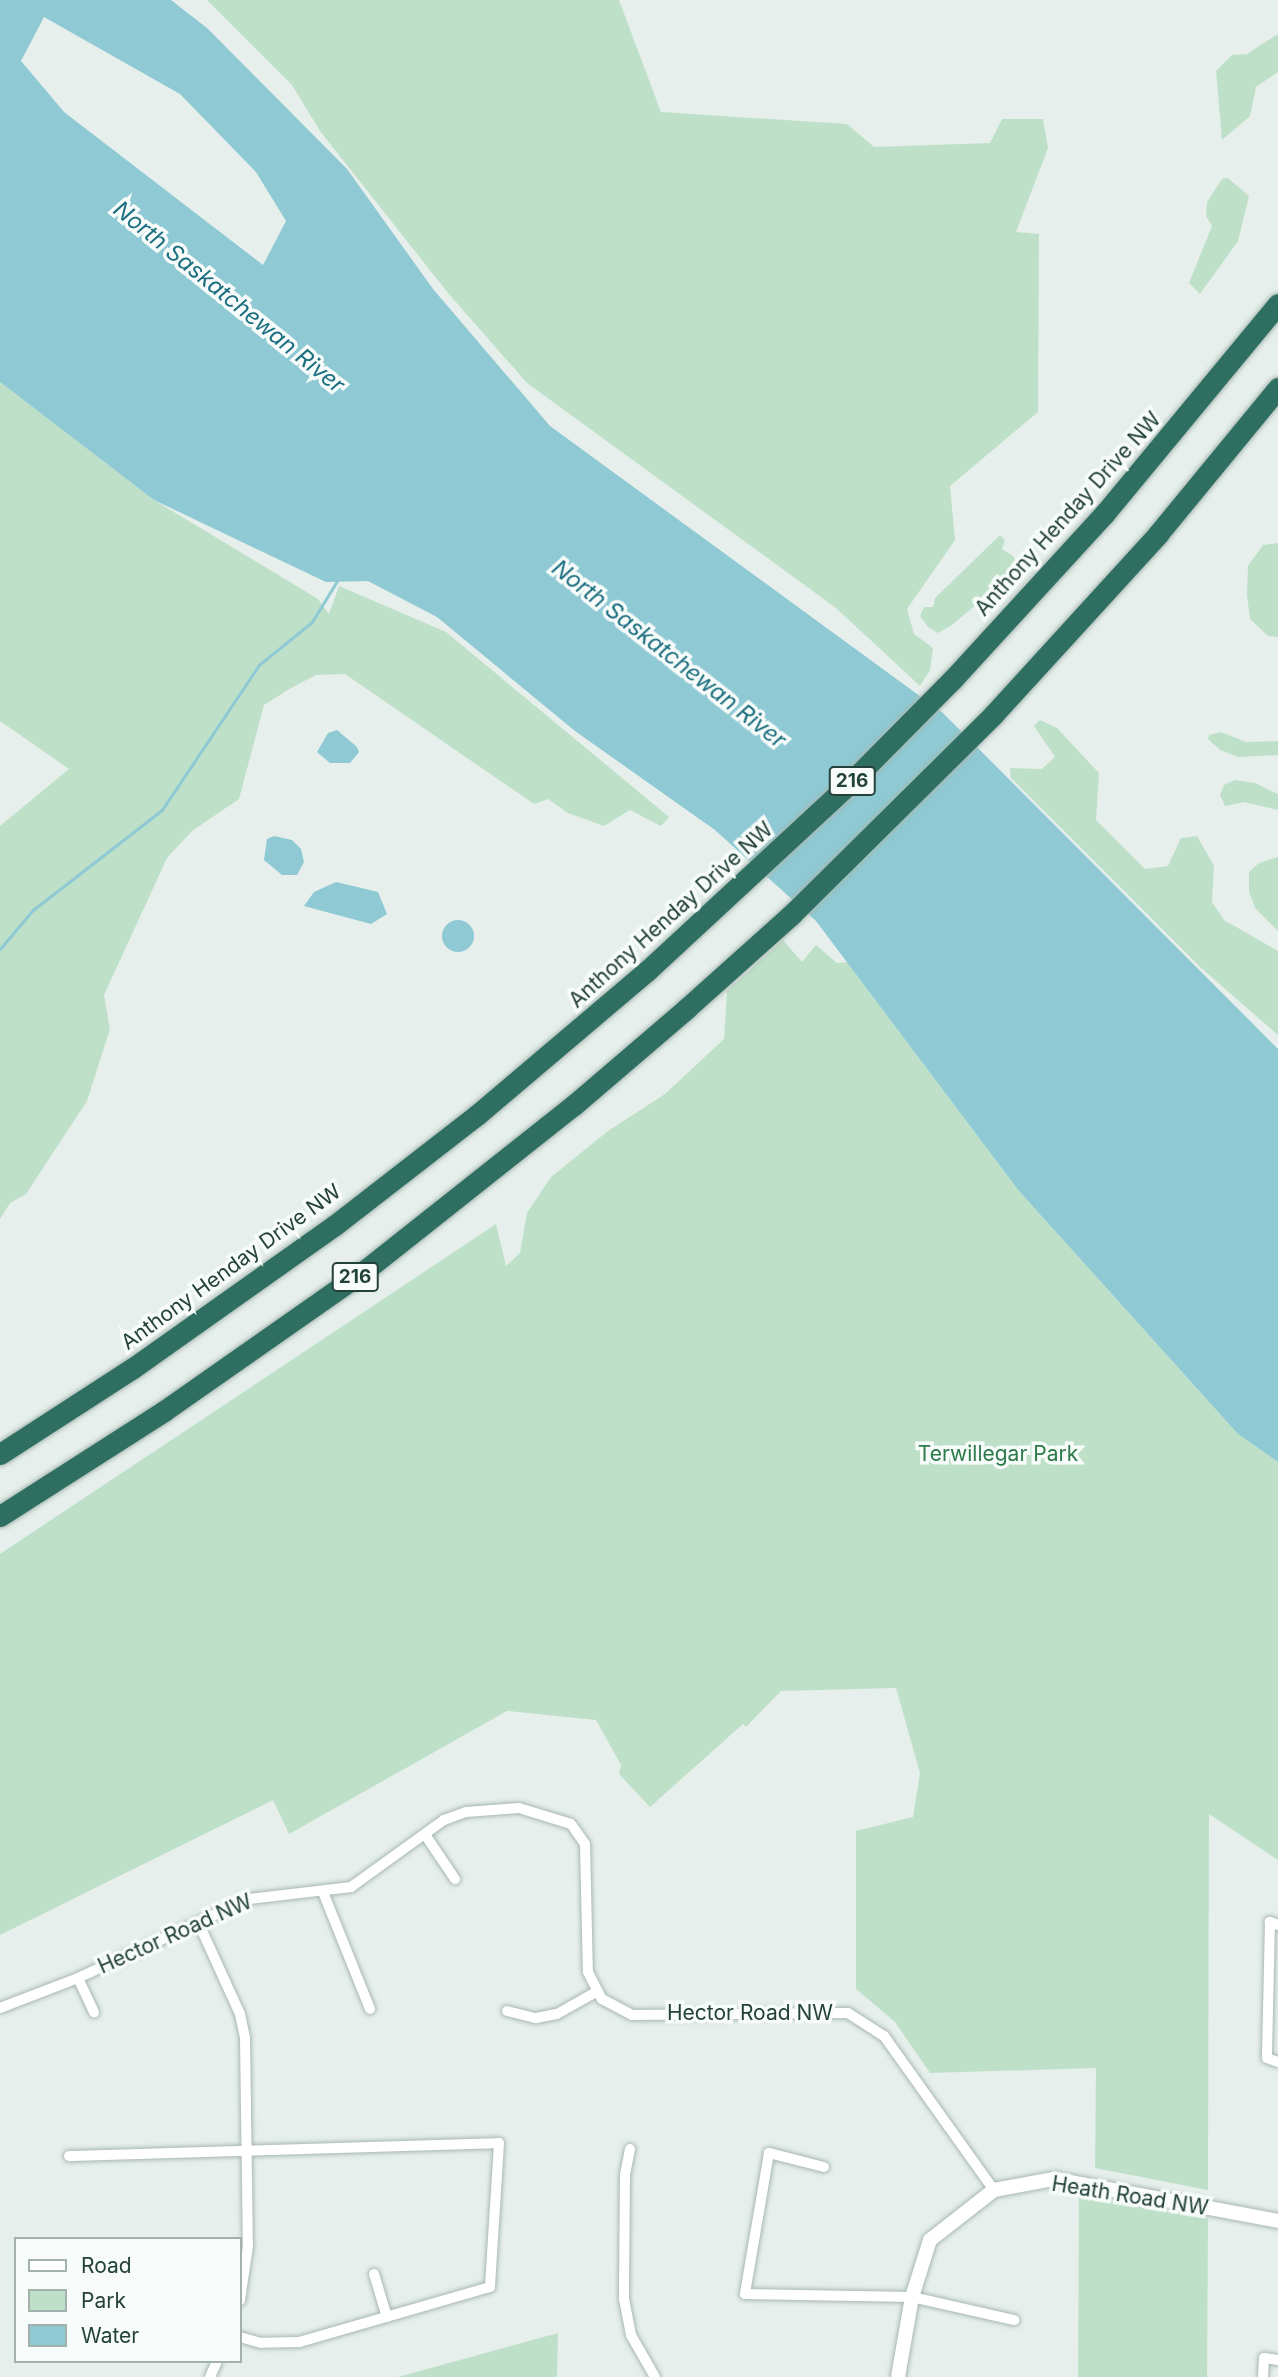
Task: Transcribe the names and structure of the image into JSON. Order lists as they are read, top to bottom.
{
  "streets": {
    "highway": ["Anthony Henday Drive NW", "216"],
    "street": ["Hector Road NW", "Heath Road NW"]
  },
  "crossings": [
    ["Hector Road NW", "Heath Road NW"]
  ],
  "water": ["North Saskatchewan River"],
  "parks": ["Terwillegar Park"],
  "legend": ["Road", "Park", "Water"]
}
